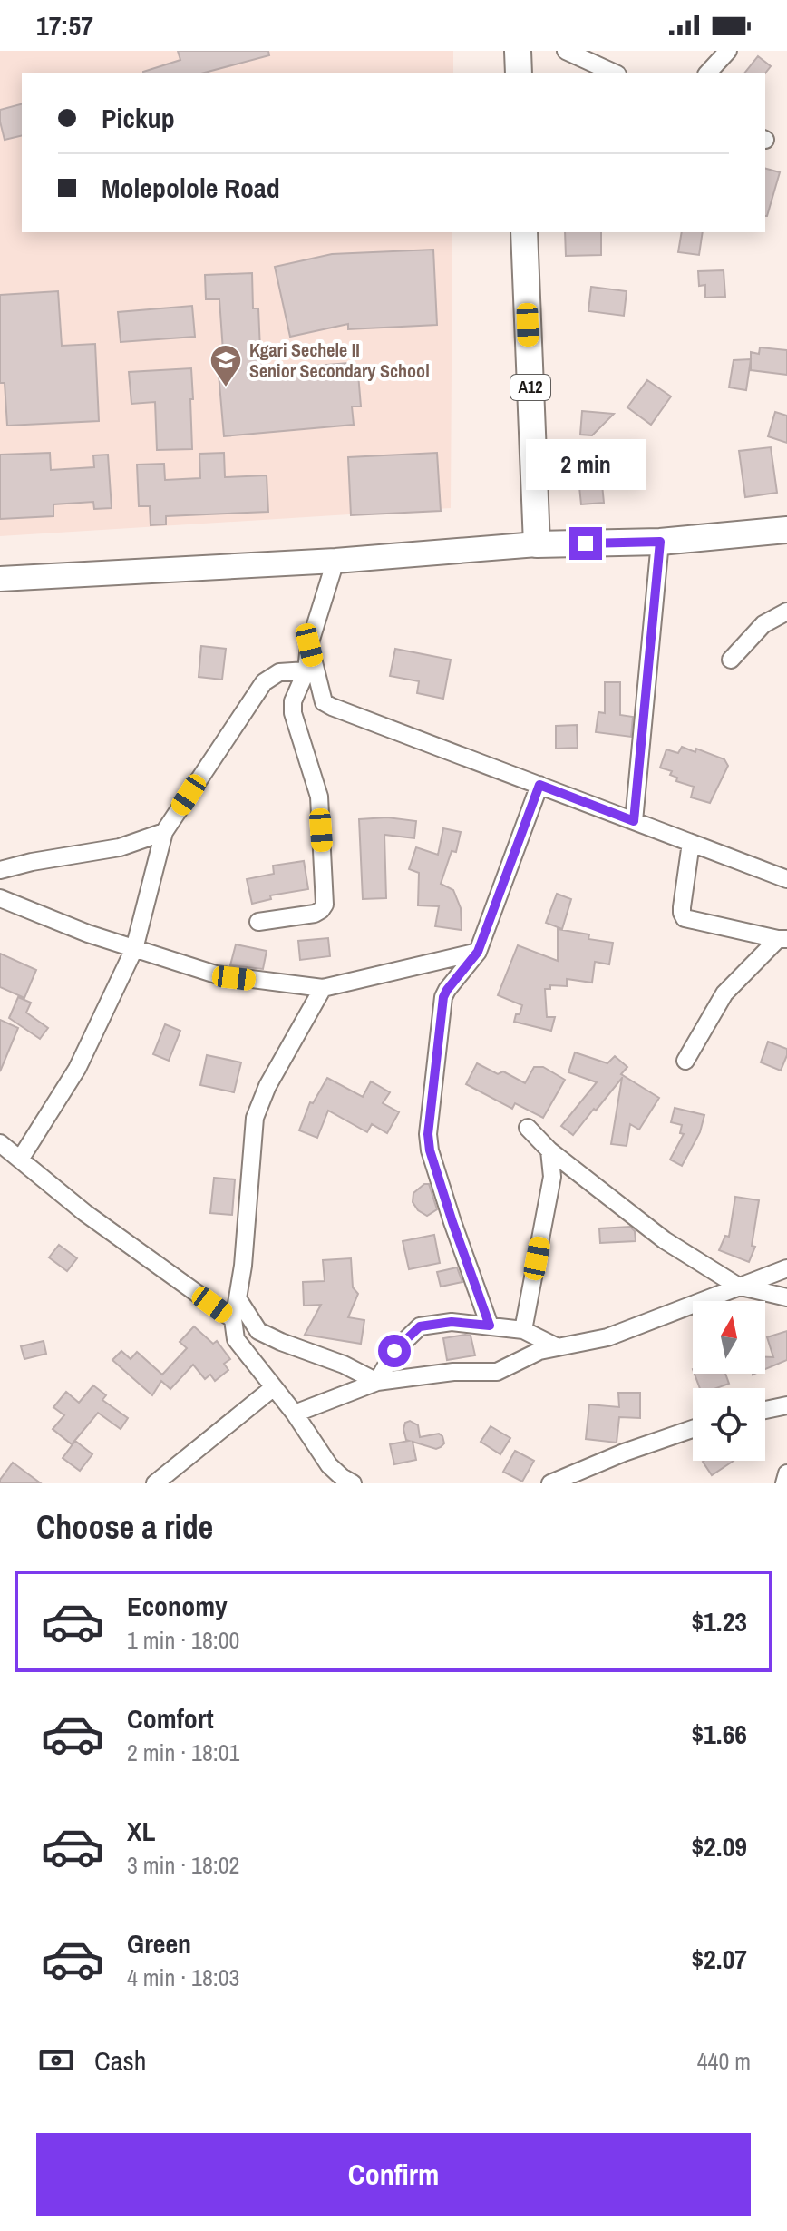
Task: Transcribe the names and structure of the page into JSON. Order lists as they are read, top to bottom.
{
  "streets": {
    "main road": ["A12"]
  },
  "places": {
    "school or university": ["Kgari Sechele II Senior Secondary School"]
  },
  "north": "top",
  "page": {
    "status": "17:57",
    "banner": ["Pickup", "Molepolole Road"],
    "bubble": "2 min",
    "heading": "Choose a ride",
    "list": [
      {
        "name": "Economy",
        "note": "1 min · 18:00",
        "value": "$1.23"
      },
      {
        "name": "Comfort",
        "note": "2 min · 18:01",
        "value": "$1.66"
      },
      {
        "name": "XL",
        "note": "3 min · 18:02",
        "value": "$2.09"
      },
      {
        "name": "Green",
        "note": "4 min · 18:03",
        "value": "$2.07"
      }
    ],
    "pay": ["Cash", "440 m"],
    "buttons": "Confirm"
  }
}
